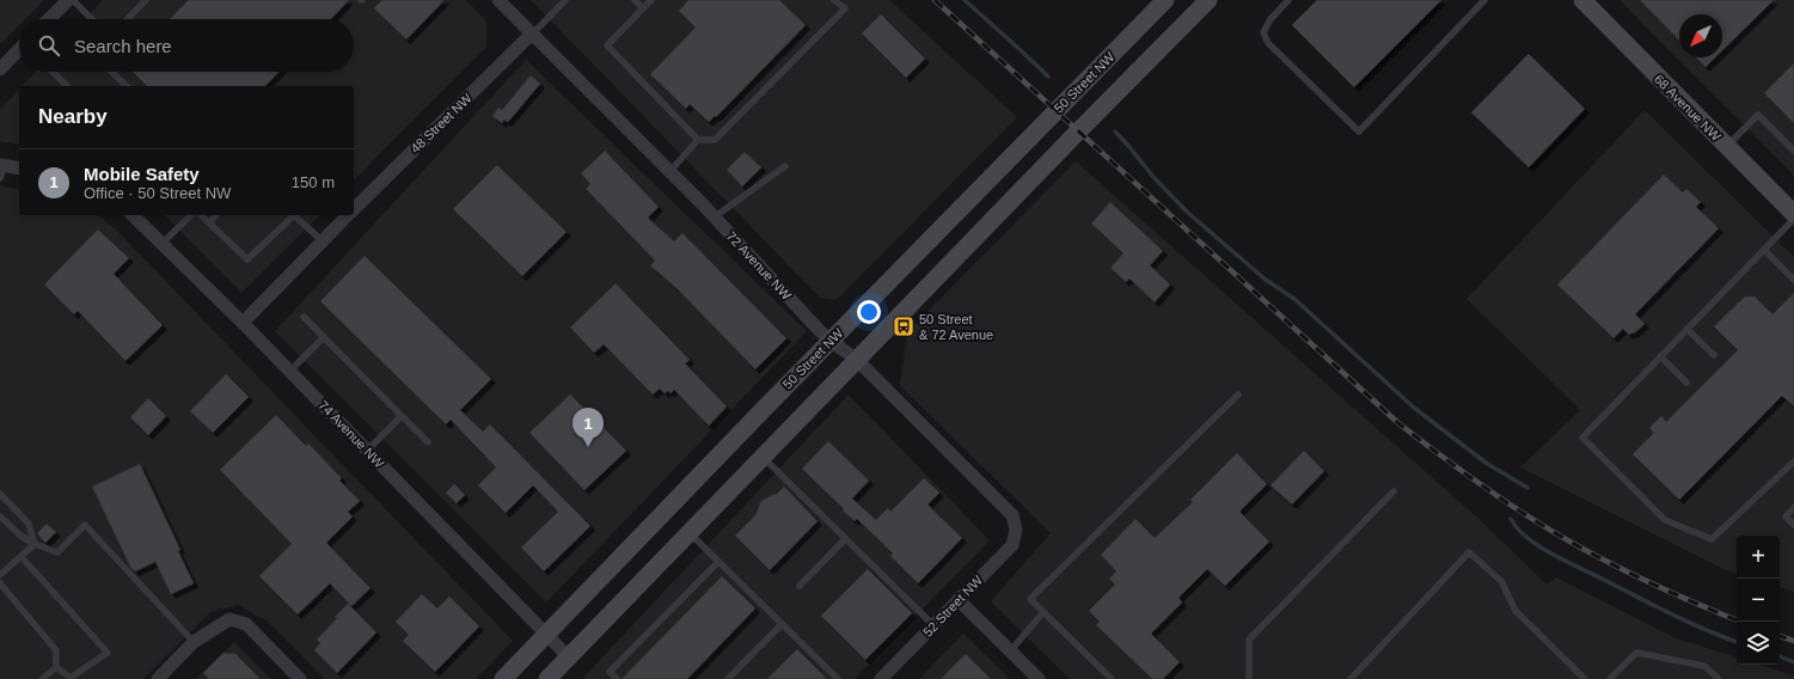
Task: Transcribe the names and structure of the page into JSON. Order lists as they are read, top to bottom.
{
  "streets": {
    "main road": ["50 Street NW", "68 Avenue NW"],
    "street": [
      "48 Street NW",
      "72 Avenue NW",
      "74 Avenue NW",
      "52 Street NW"
    ]
  },
  "crossings": [
    ["50 Street NW", "72 Avenue NW"],
    ["50 Street NW", "74 Avenue NW"],
    ["48 Street NW", "72 Avenue NW"],
    ["48 Street NW", "74 Avenue NW"],
    ["72 Avenue NW", "52 Street NW"]
  ],
  "places": {
    "bus stop": ["50 Street & 72 Avenue"]
  },
  "north": "bottom left",
  "page": {
    "search": "Search here",
    "heading": "Nearby",
    "list": [
      {
        "mark": "1",
        "name": "Mobile Safety",
        "note": "Office · 50 Street NW",
        "value": "150 m"
      }
    ],
    "pins": "1",
    "map_buttons": ["+", "−"]
  }
}
